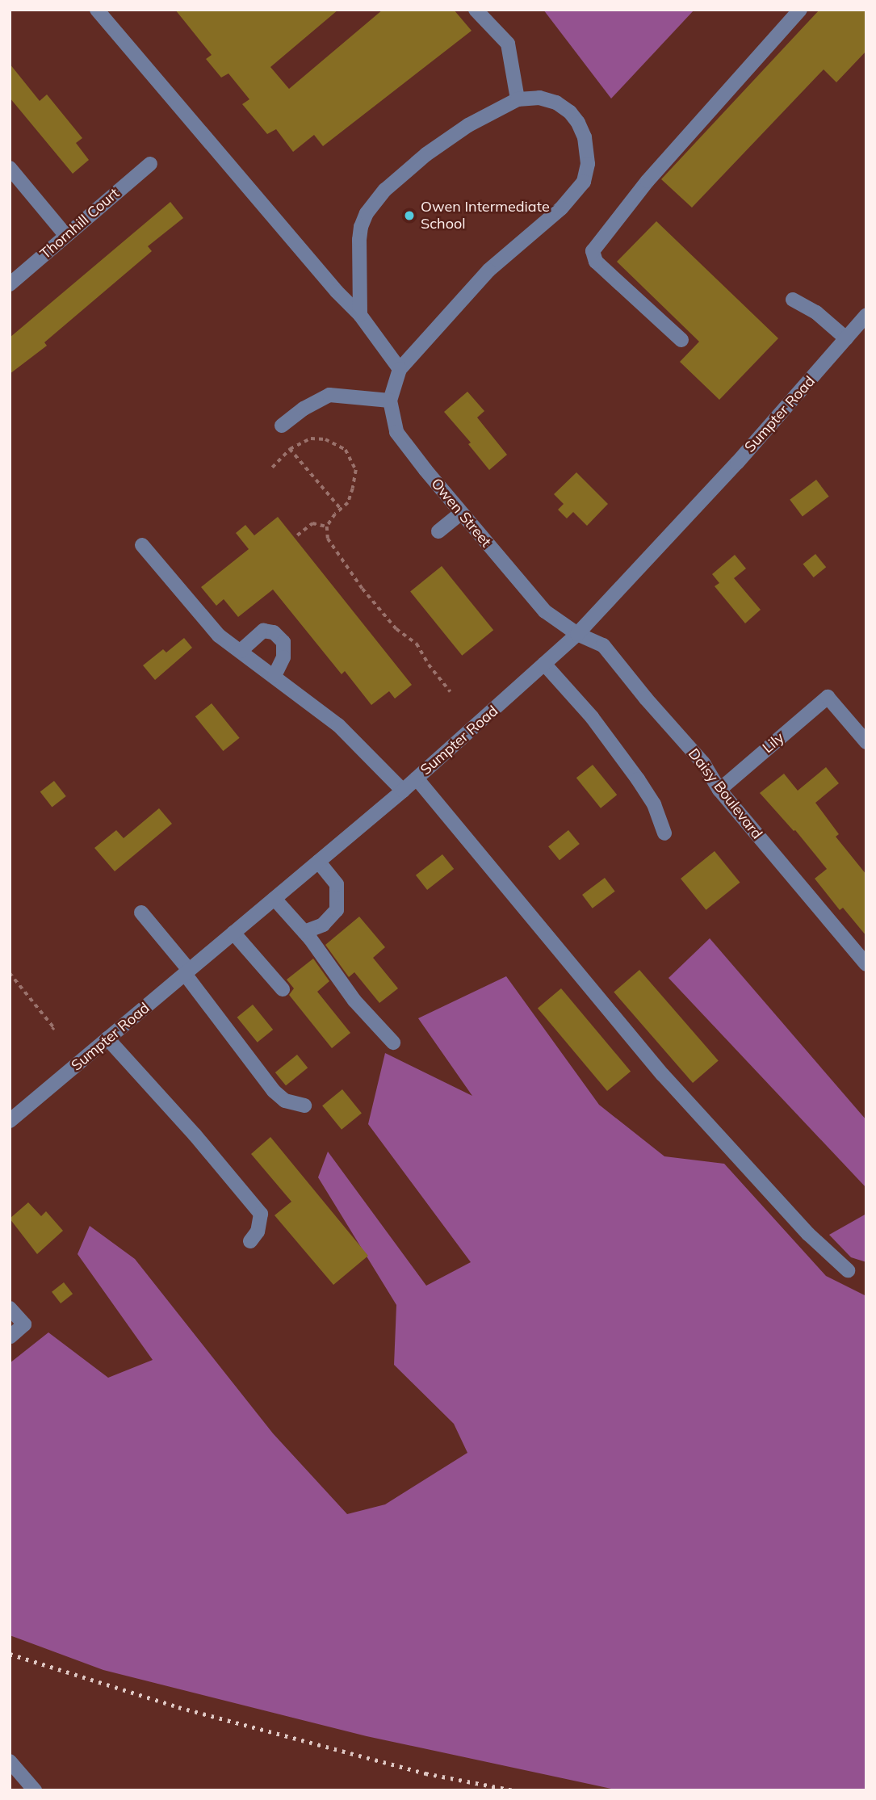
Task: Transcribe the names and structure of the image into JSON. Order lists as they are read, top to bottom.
{
  "streets": {
    "street": [
      "Thornhill Court",
      "Sumpter Road",
      "Owen Street",
      "Lily",
      "Daisy Boulevard"
    ]
  },
  "crossings": [
    ["Sumpter Road", "Owen Street"],
    ["Sumpter Road", "Daisy Boulevard"],
    ["Owen Street", "Daisy Boulevard"],
    ["Lily", "Daisy Boulevard"]
  ],
  "places": ["Owen Intermediate School"]
}
